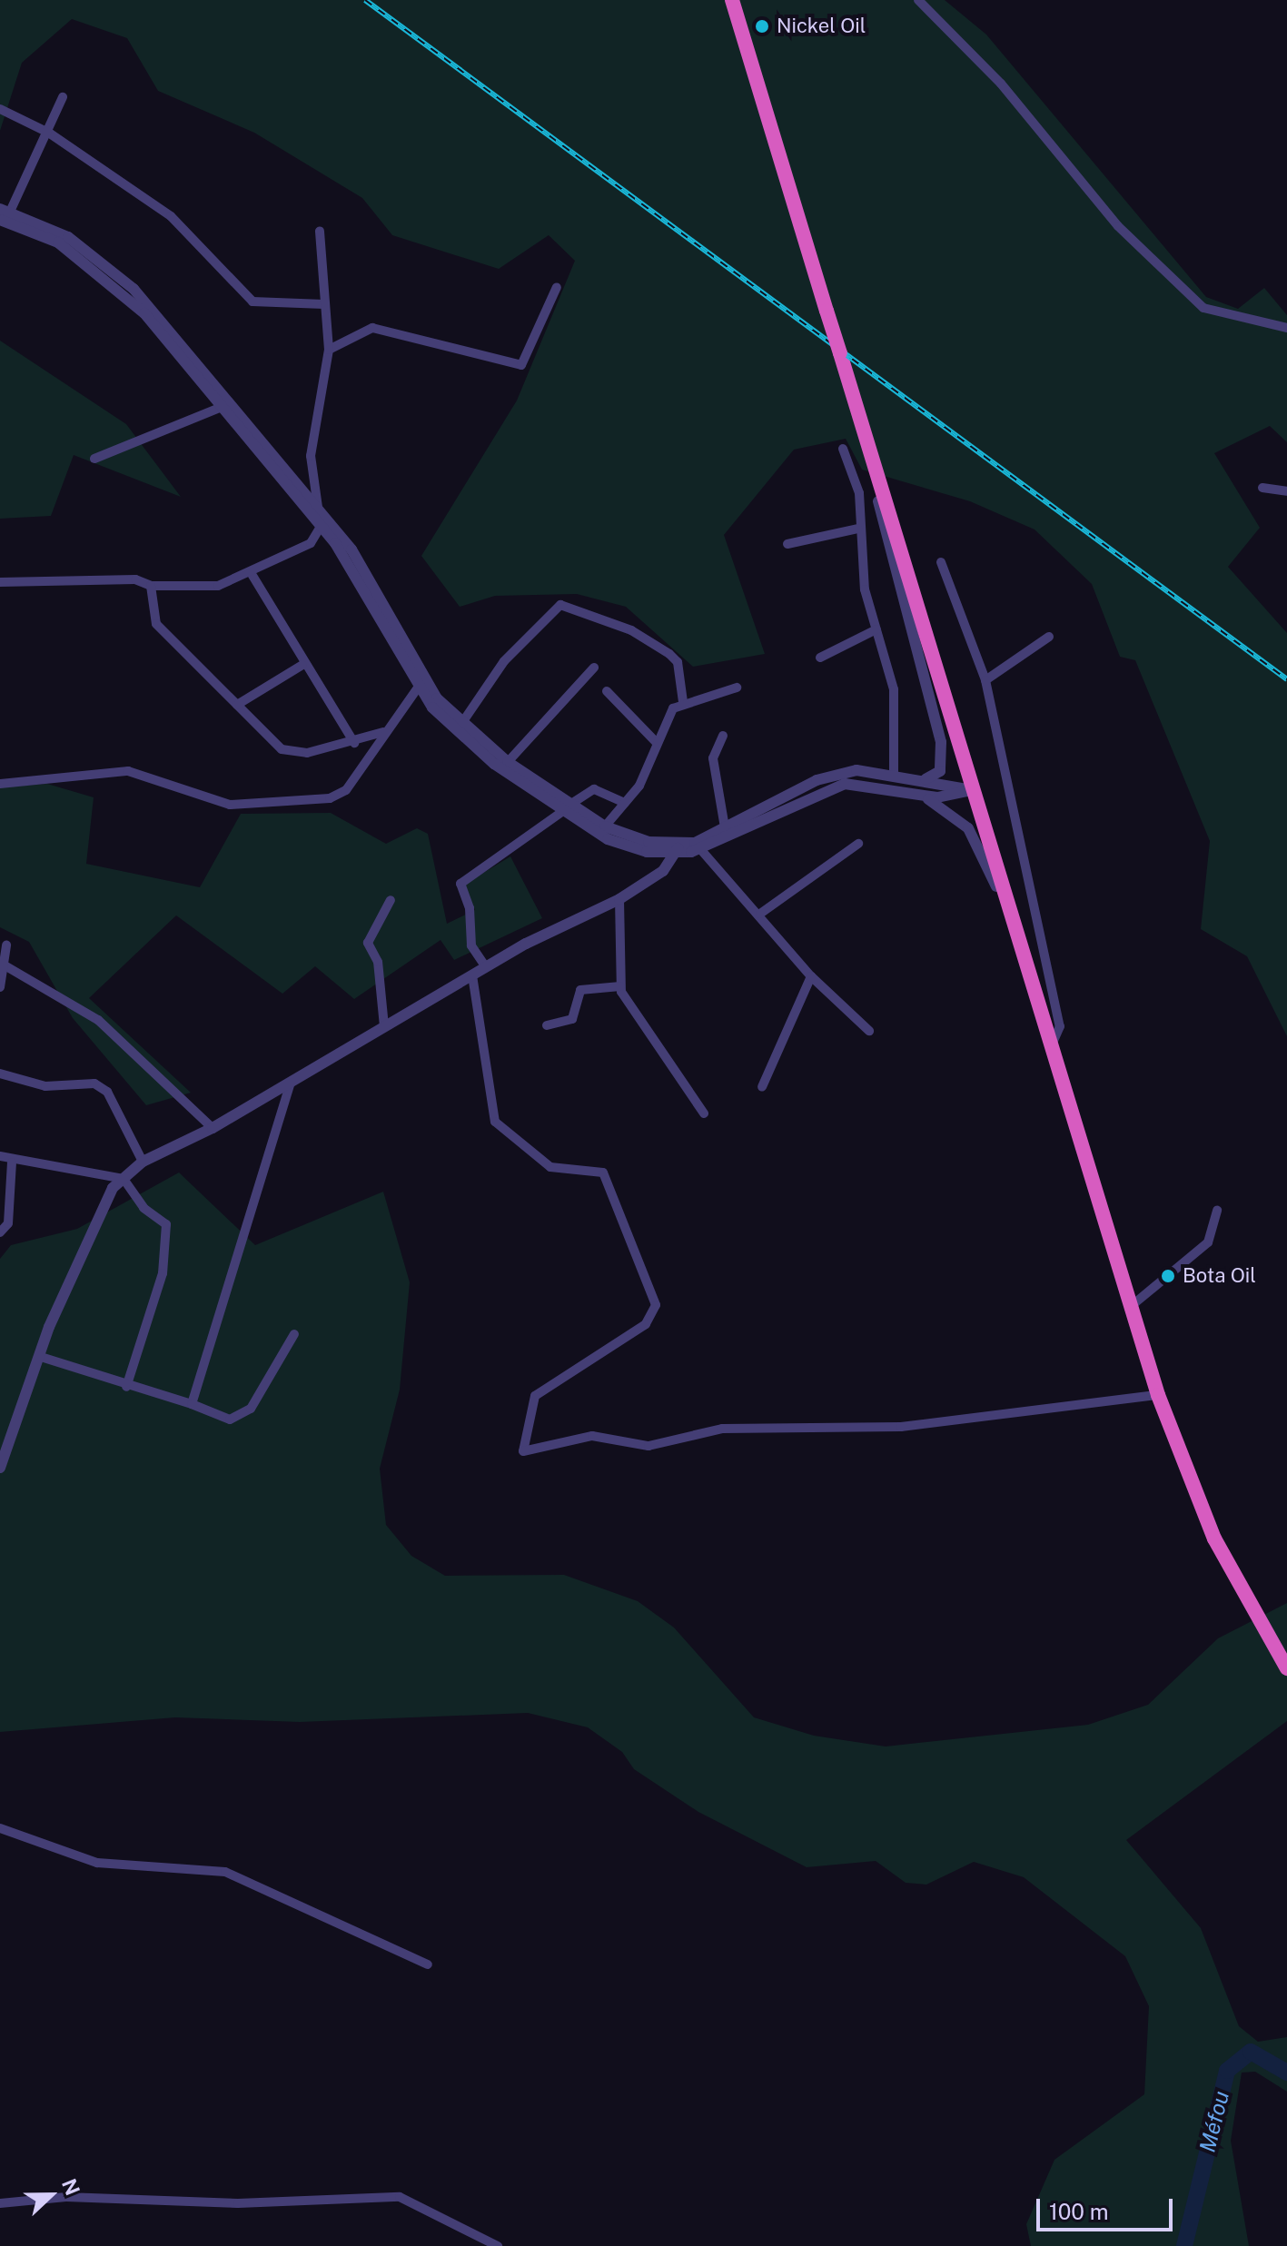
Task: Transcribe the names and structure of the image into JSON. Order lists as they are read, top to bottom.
{
  "water": ["Méfou"],
  "places": ["Nickel Oil", "Bota Oil"],
  "scale_bar": "100 m",
  "north": "right"
}
